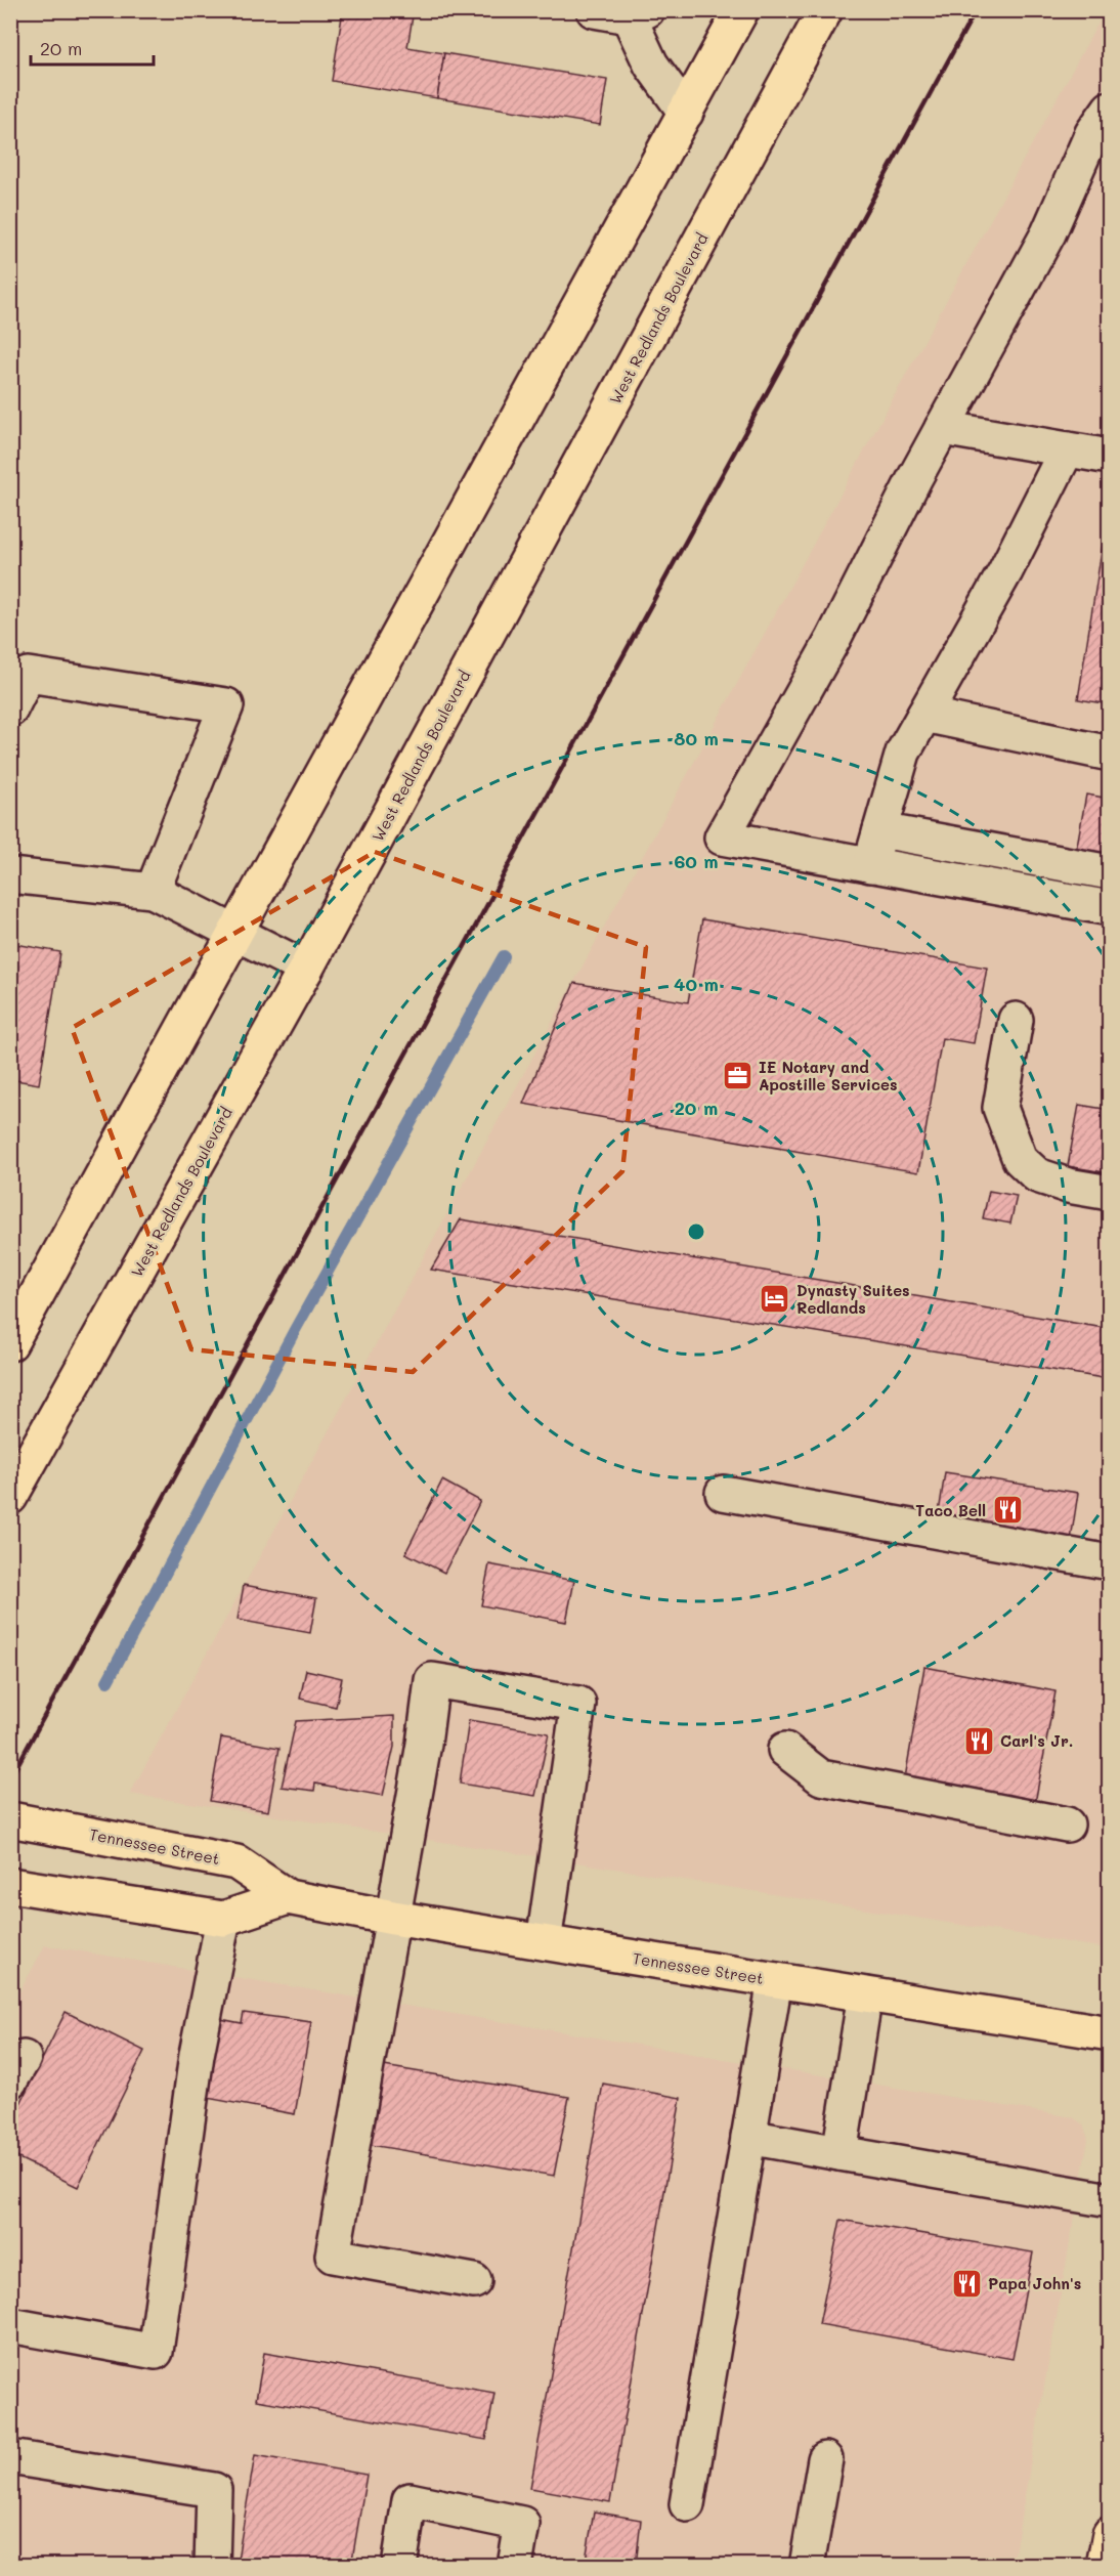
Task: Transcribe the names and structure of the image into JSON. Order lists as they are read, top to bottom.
{
  "streets": {
    "main road": ["West Redlands Boulevard", "Tennessee Street"]
  },
  "places": {
    "office": ["IE Notary and Apostille Services"],
    "hotel": ["Dynasty Suites Redlands"],
    "restaurant": ["Taco Bell", "Carl's Jr.", "Papa John's"]
  },
  "scale_bar": "20 m",
  "rings": [
    "80 m",
    "60 m",
    "40 m",
    "20 m"
  ]
}
